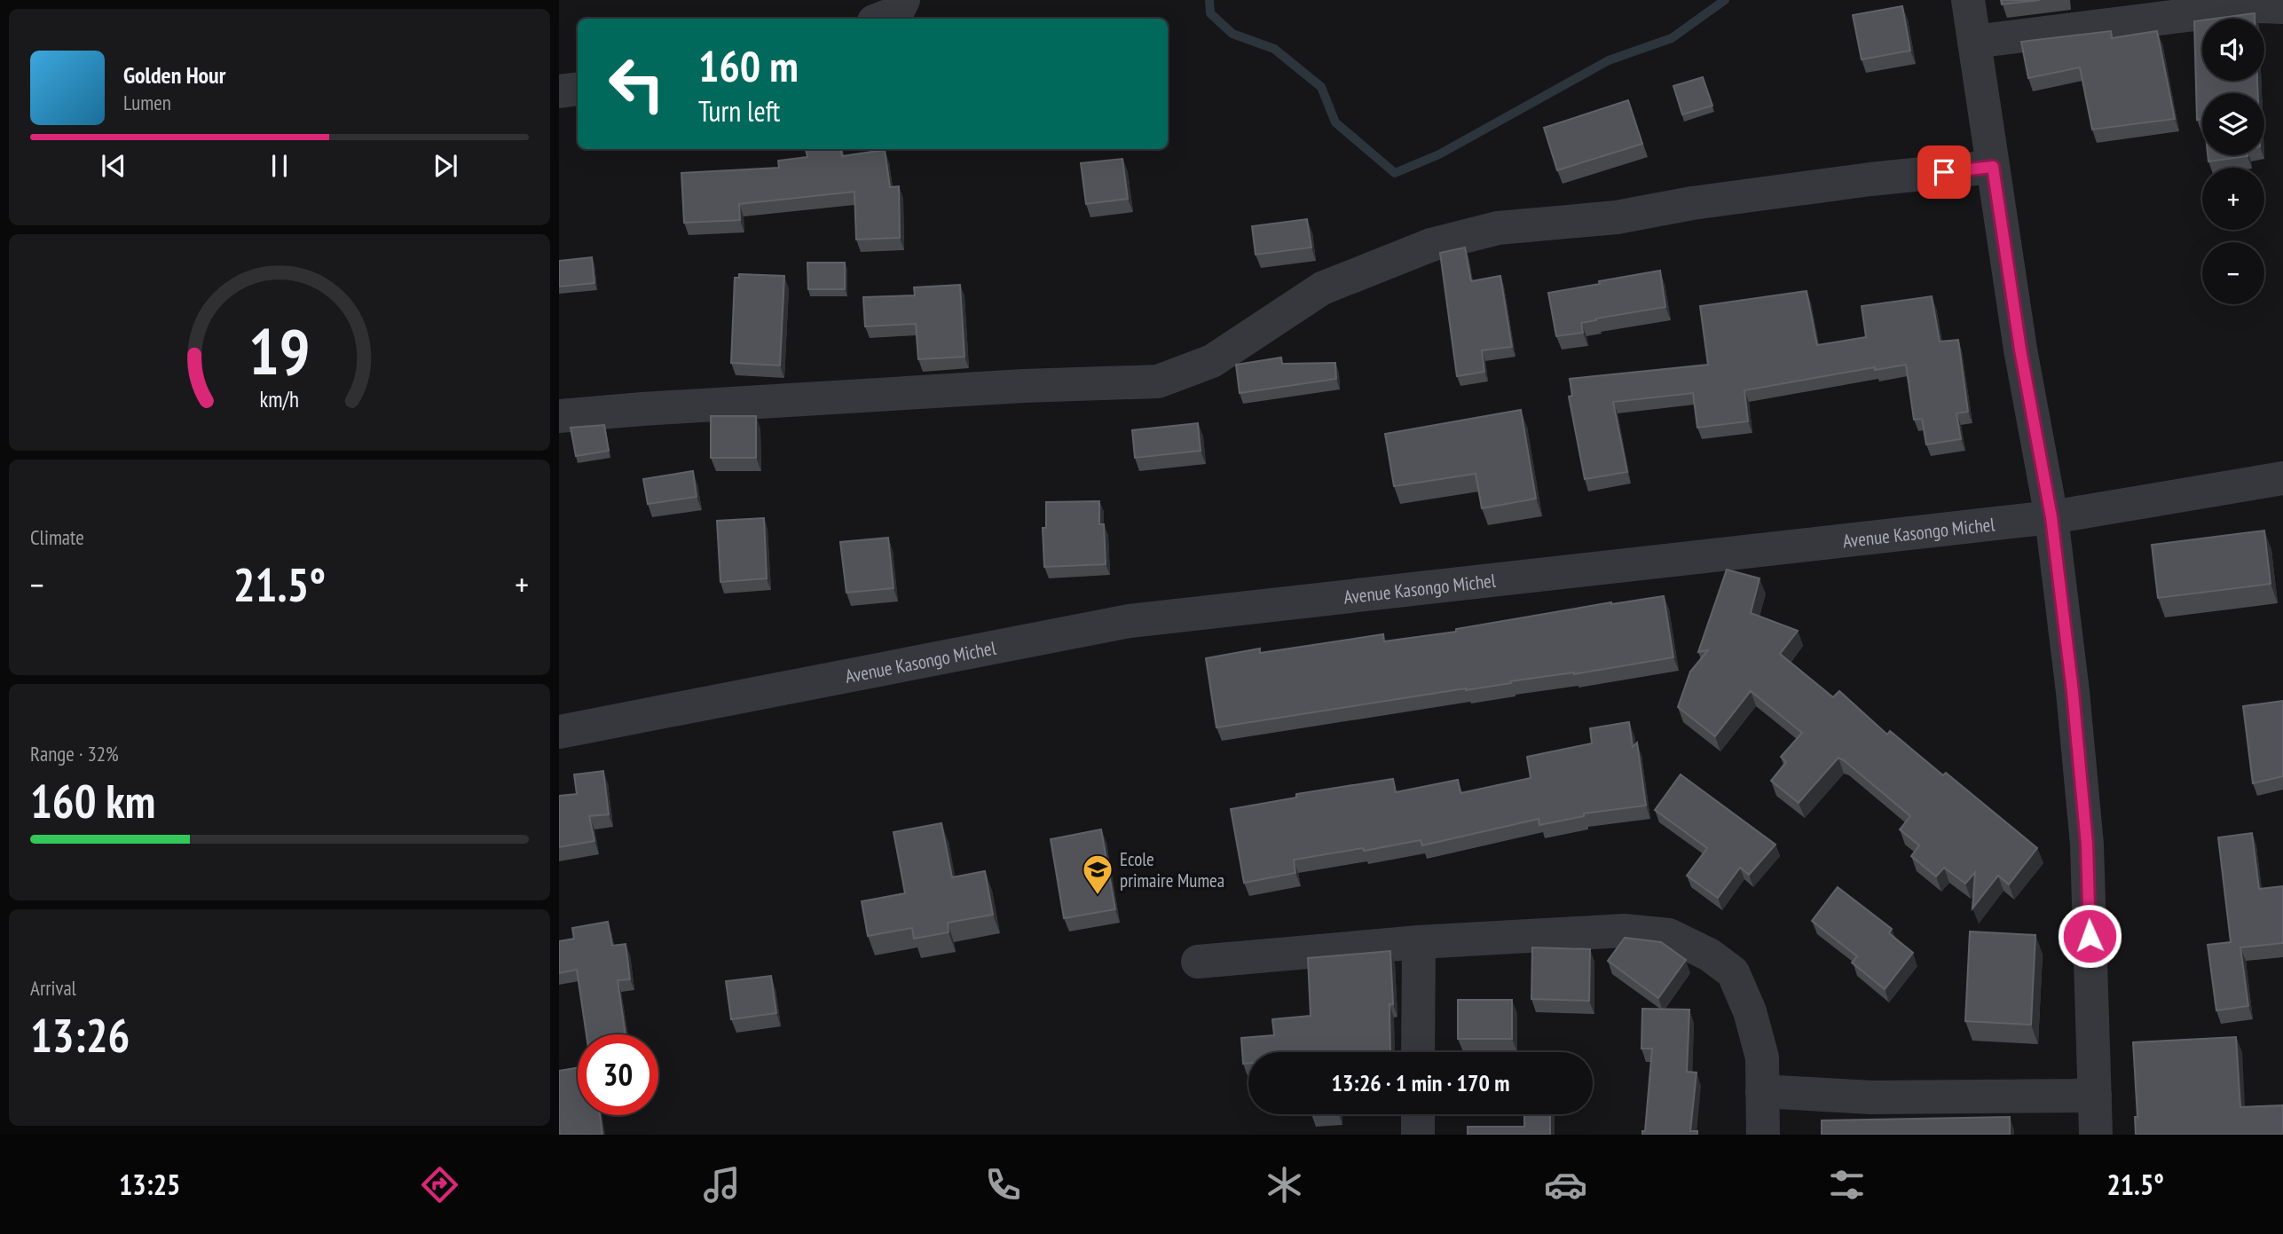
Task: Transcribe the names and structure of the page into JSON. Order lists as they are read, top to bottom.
{
  "streets": {
    "street": ["Avenue Kasongo Michel"]
  },
  "places": {
    "school or university": ["Ecole primaire Mumea"]
  },
  "page": {
    "map_buttons": ["+", "−"],
    "turn": ["160 m", "Turn left"],
    "song": ["Golden Hour", "Lumen"],
    "tile": [
      "Climate",
      ["Range · 32%", "160 km"],
      ["Arrival", "13:26"]
    ],
    "heat": ["−", "21.5°", "+"],
    "limit": "30",
    "trip": "13:26 · 1 min · 170 m",
    "tabs": ["13:25", "21.5°"],
    "gauge": ["19", "km/h"]
  }
}
